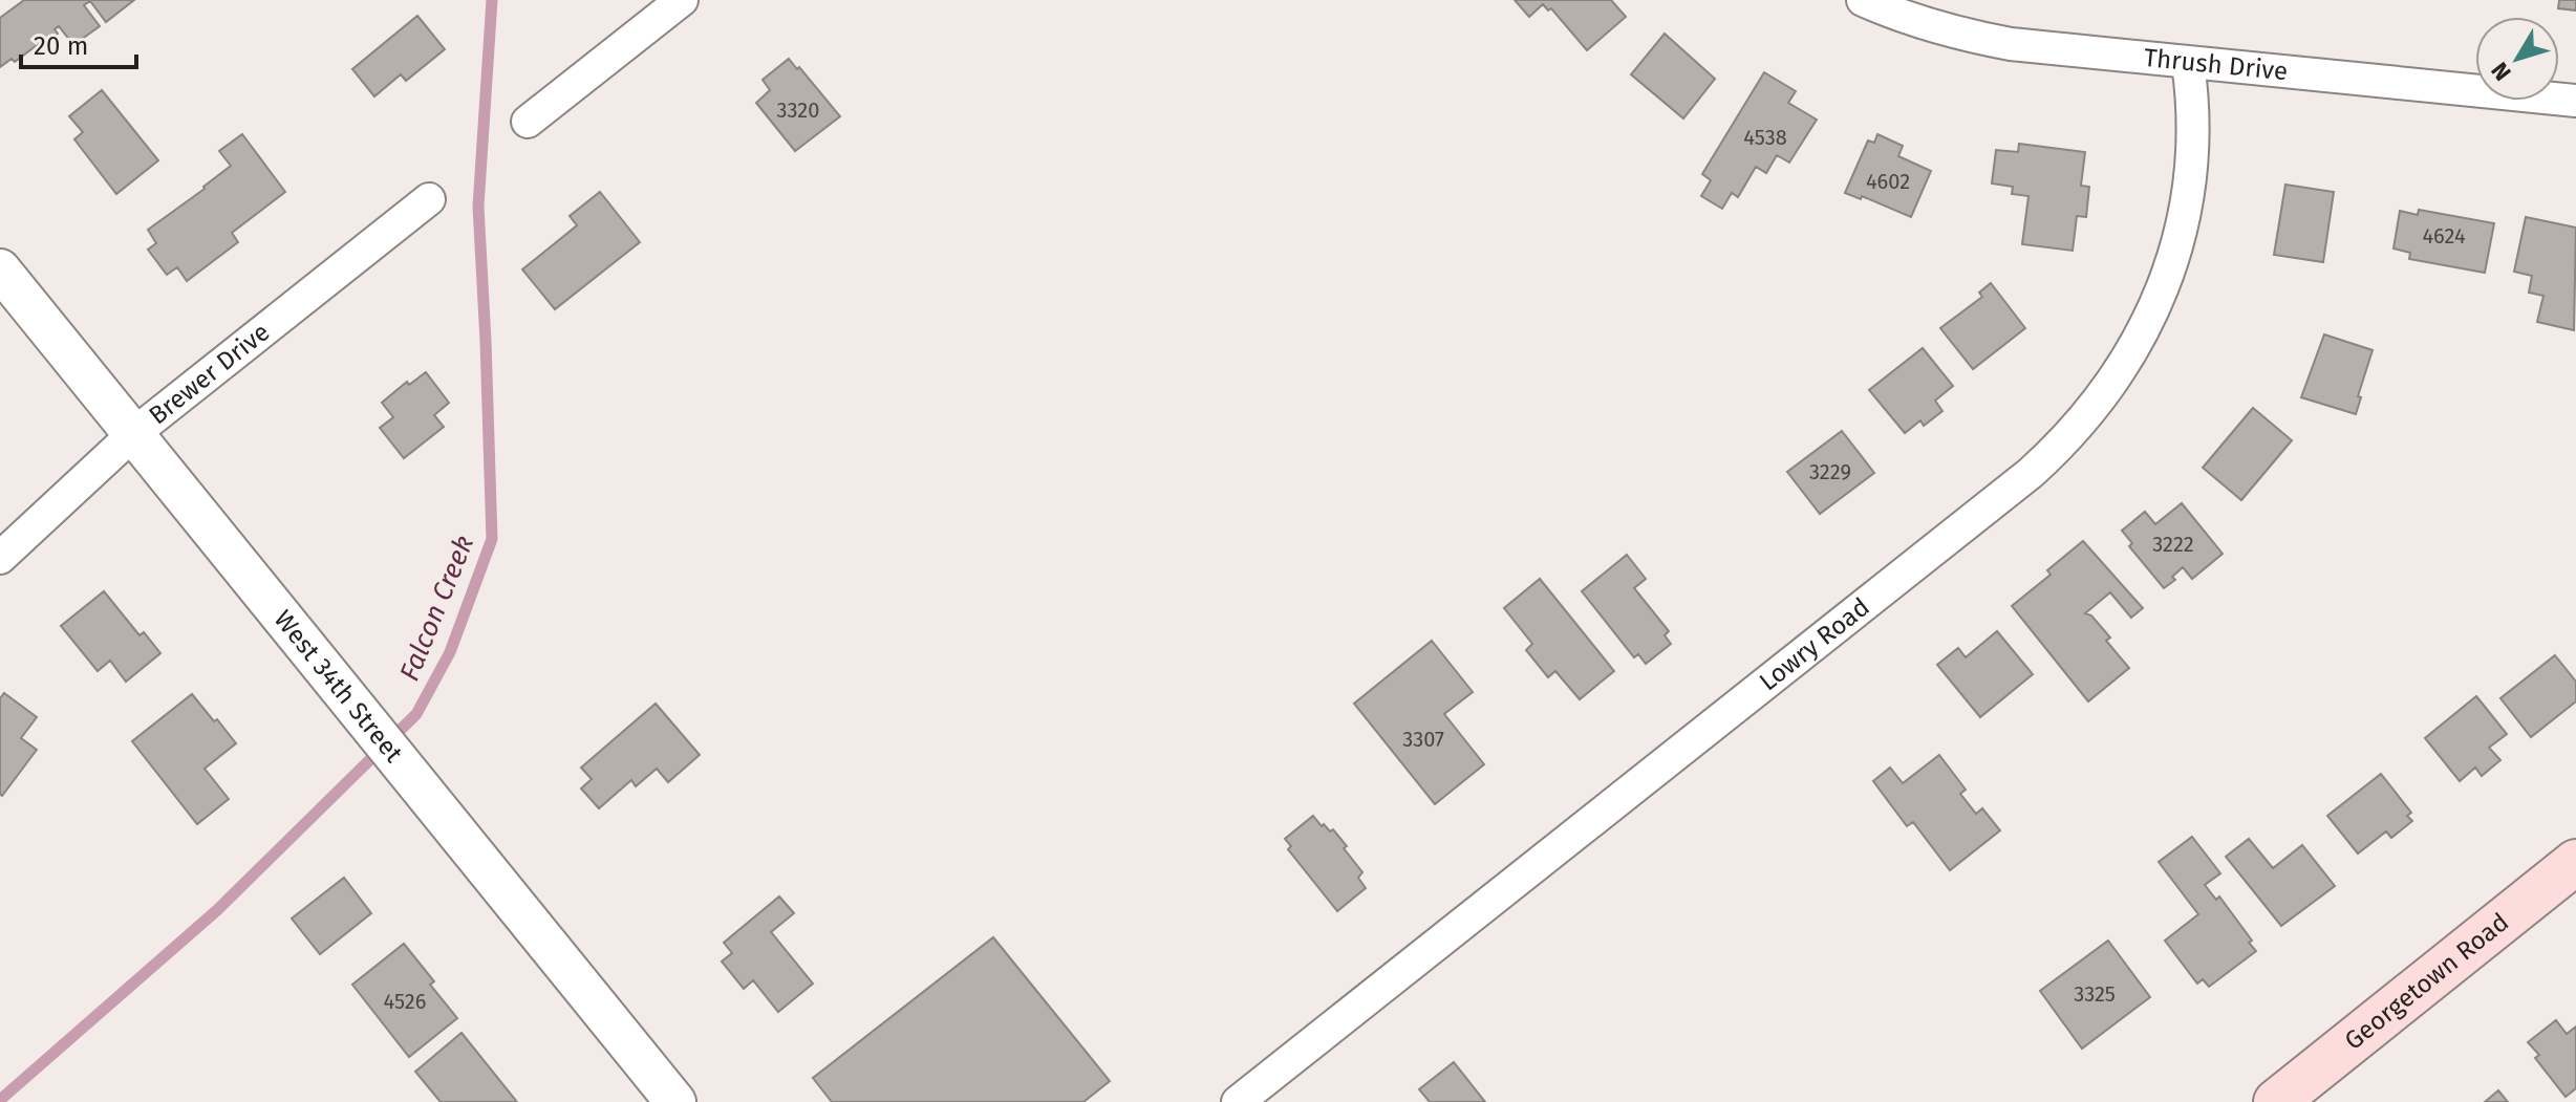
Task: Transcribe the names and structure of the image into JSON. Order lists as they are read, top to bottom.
{
  "streets": {
    "main road": ["Georgetown Road"],
    "street": [
      "Thrush Drive",
      "Brewer Drive",
      "Lowry Road",
      "West 34th Street"
    ]
  },
  "crossings": [
    ["Thrush Drive", "Lowry Road"],
    ["Brewer Drive", "West 34th Street"]
  ],
  "water": ["Falcon Creek"],
  "house_numbers": [
    "3320",
    "4538",
    "4602",
    "4624",
    "3229",
    "3222",
    "3307",
    "3325",
    "4526"
  ],
  "scale_bar": "20 m",
  "north": "bottom left"
}
